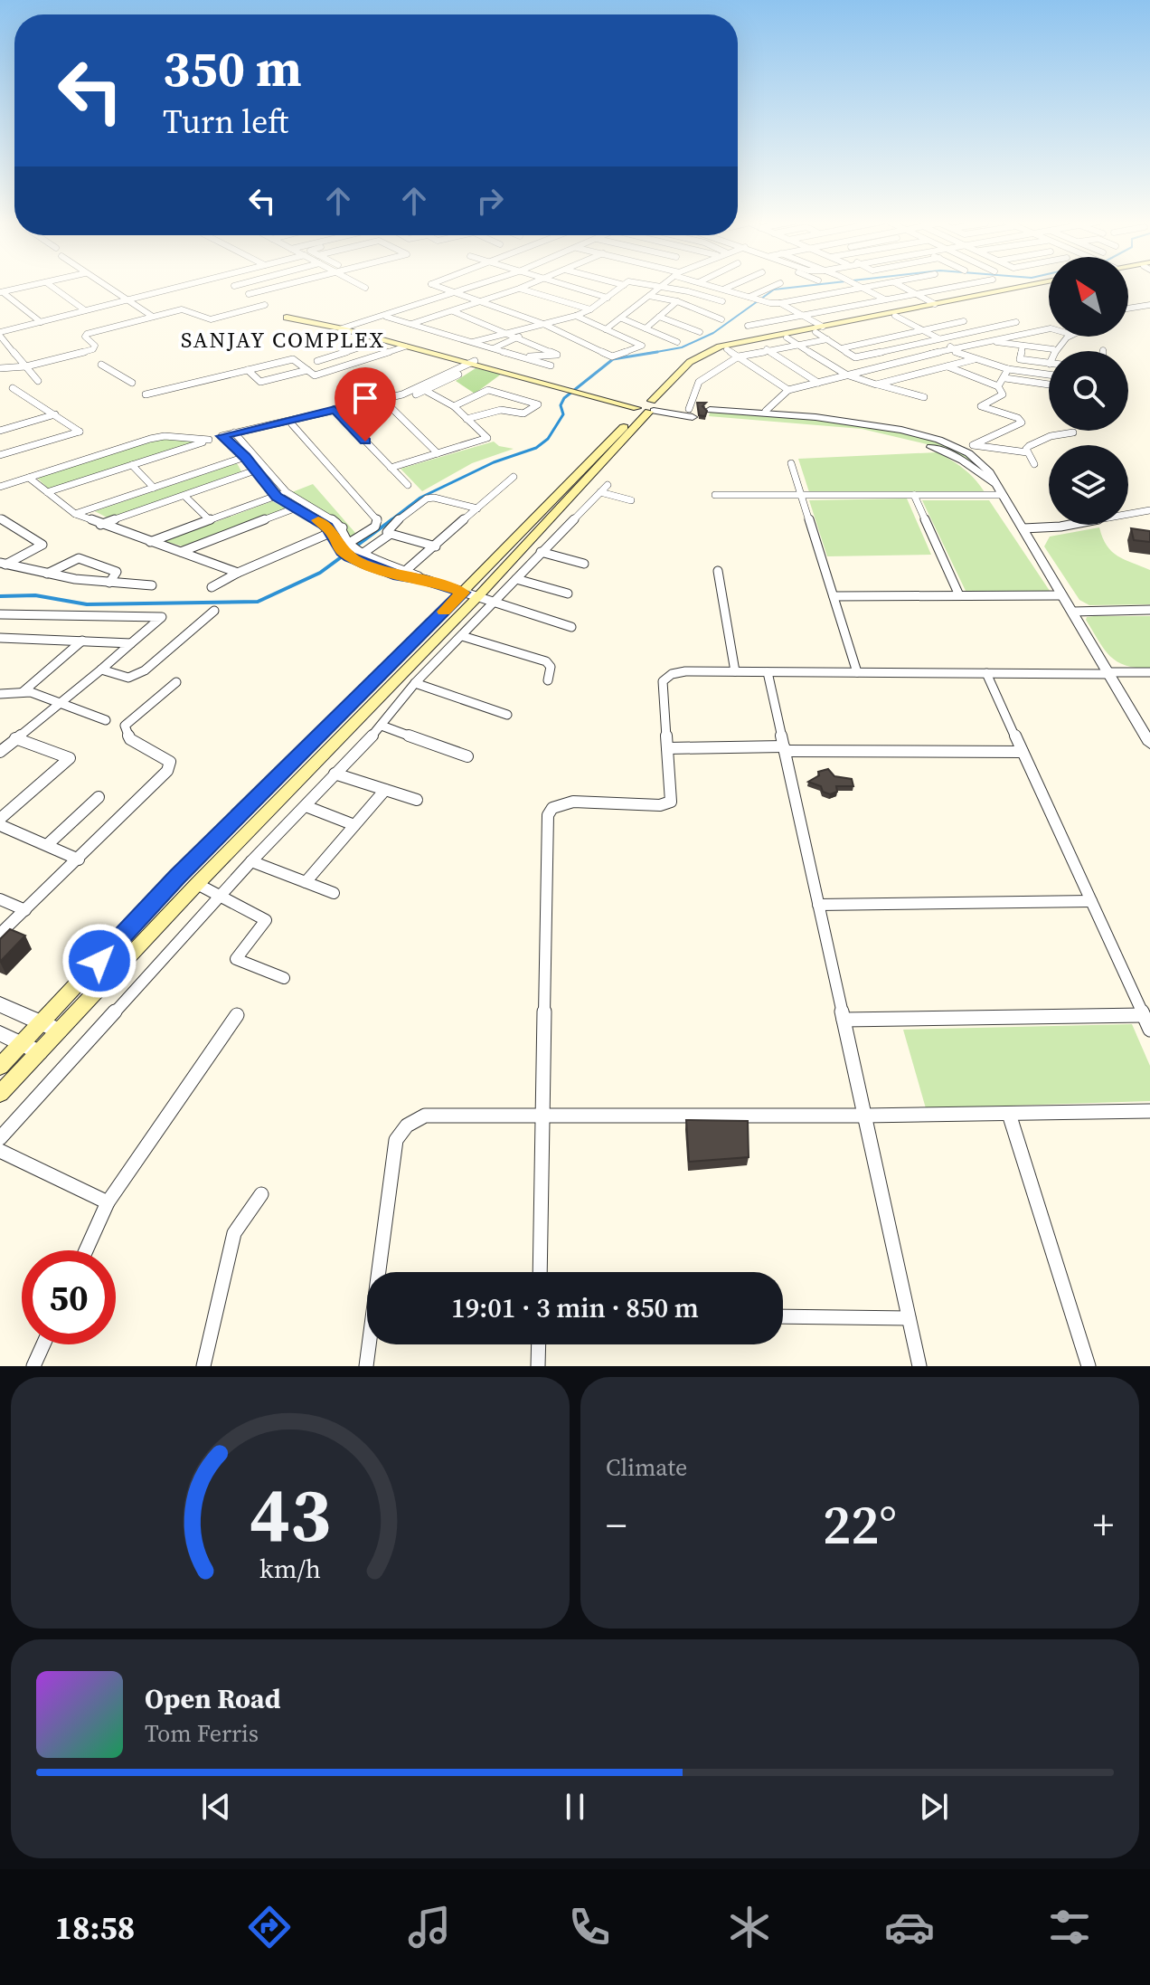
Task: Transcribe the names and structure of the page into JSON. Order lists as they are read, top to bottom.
{
  "districts": ["SANJAY COMPLEX"],
  "north": "top left",
  "page": {
    "turn": ["350 m", "Turn left"],
    "limit": "50",
    "trip": "19:01 · 3 min · 850 m",
    "tile": "Climate",
    "heat": ["−", "22°", "+"],
    "song": ["Open Road", "Tom Ferris"],
    "tabs": "18:58",
    "gauge": ["43", "km/h"]
  }
}
